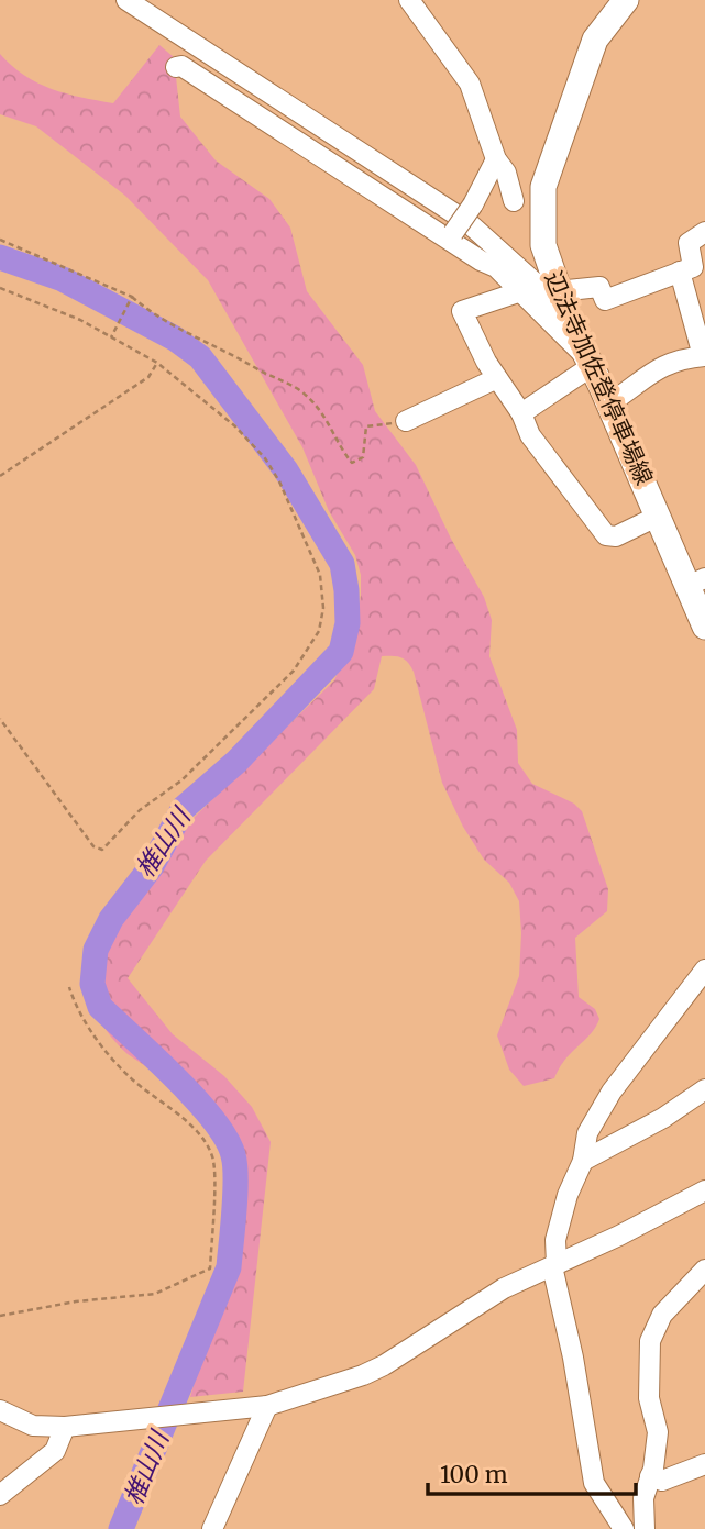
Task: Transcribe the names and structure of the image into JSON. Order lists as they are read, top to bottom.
{
  "streets": {
    "main road": ["辺法寺加佐登停車場線"]
  },
  "water": ["椎山川"],
  "scale_bar": "100 m"
}
